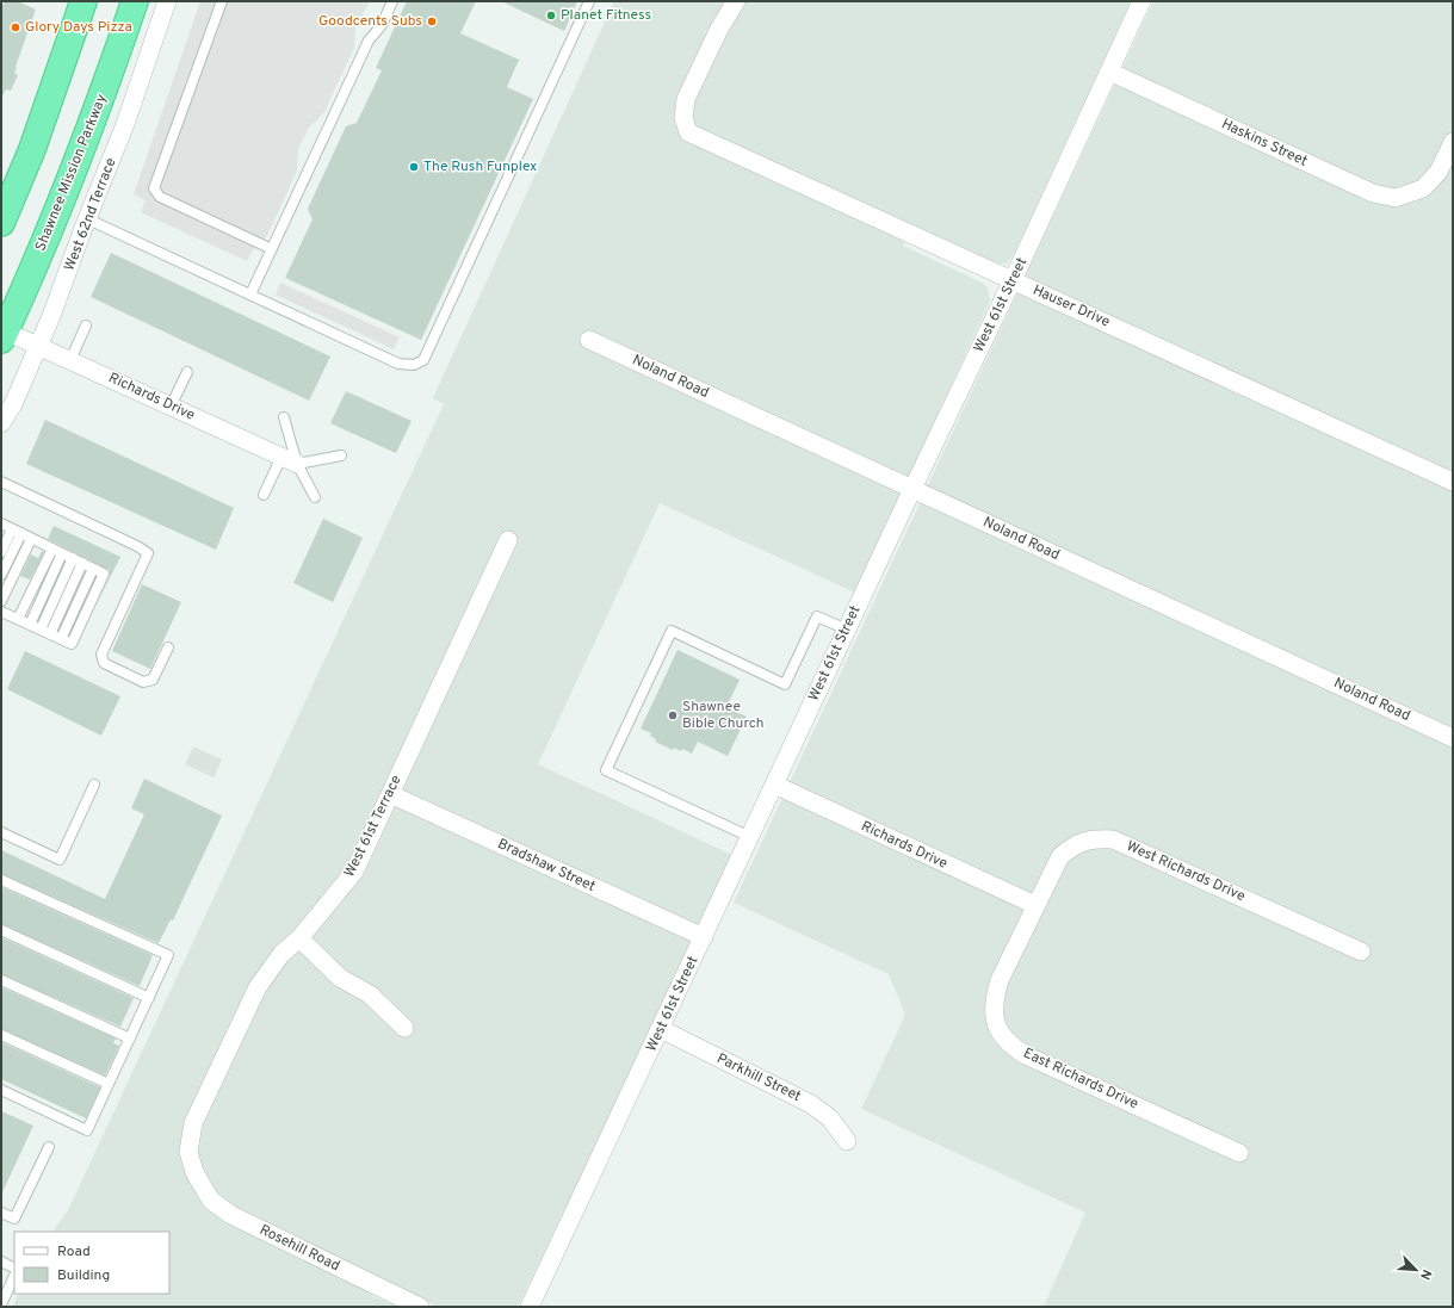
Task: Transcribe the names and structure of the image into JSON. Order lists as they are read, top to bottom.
{
  "streets": {
    "highway": ["Shawnee Mission Parkway"],
    "street": [
      "Haskins Street",
      "West 62nd Terrace",
      "West 61st Street",
      "Hauser Drive",
      "Noland Road",
      "Richards Drive",
      "West 61st Terrace",
      "Bradshaw Street",
      "West Richards Drive",
      "Parkhill Street",
      "East Richards Drive",
      "Rosehill Road"
    ]
  },
  "crossings": [
    ["Haskins Street", "West 61st Street"],
    ["Shawnee Mission Parkway", "Richards Drive"],
    ["West 62nd Terrace", "Richards Drive"],
    ["West 61st Street", "Hauser Drive"],
    ["West 61st Street", "Noland Road"],
    ["West 61st Street", "Richards Drive"],
    ["West 61st Street", "Bradshaw Street"],
    ["West 61st Street", "Parkhill Street"],
    ["Richards Drive", "West Richards Drive"],
    ["Richards Drive", "East Richards Drive"],
    ["West 61st Terrace", "Bradshaw Street"],
    ["West 61st Terrace", "Rosehill Road"],
    ["West Richards Drive", "East Richards Drive"]
  ],
  "places": [
    "Planet Fitness",
    "Goodcents Subs",
    "Glory Days Pizza",
    "The Rush Funplex",
    "Shawnee Bible Church"
  ],
  "legend": ["Road", "Building"],
  "north": "bottom right"
}
